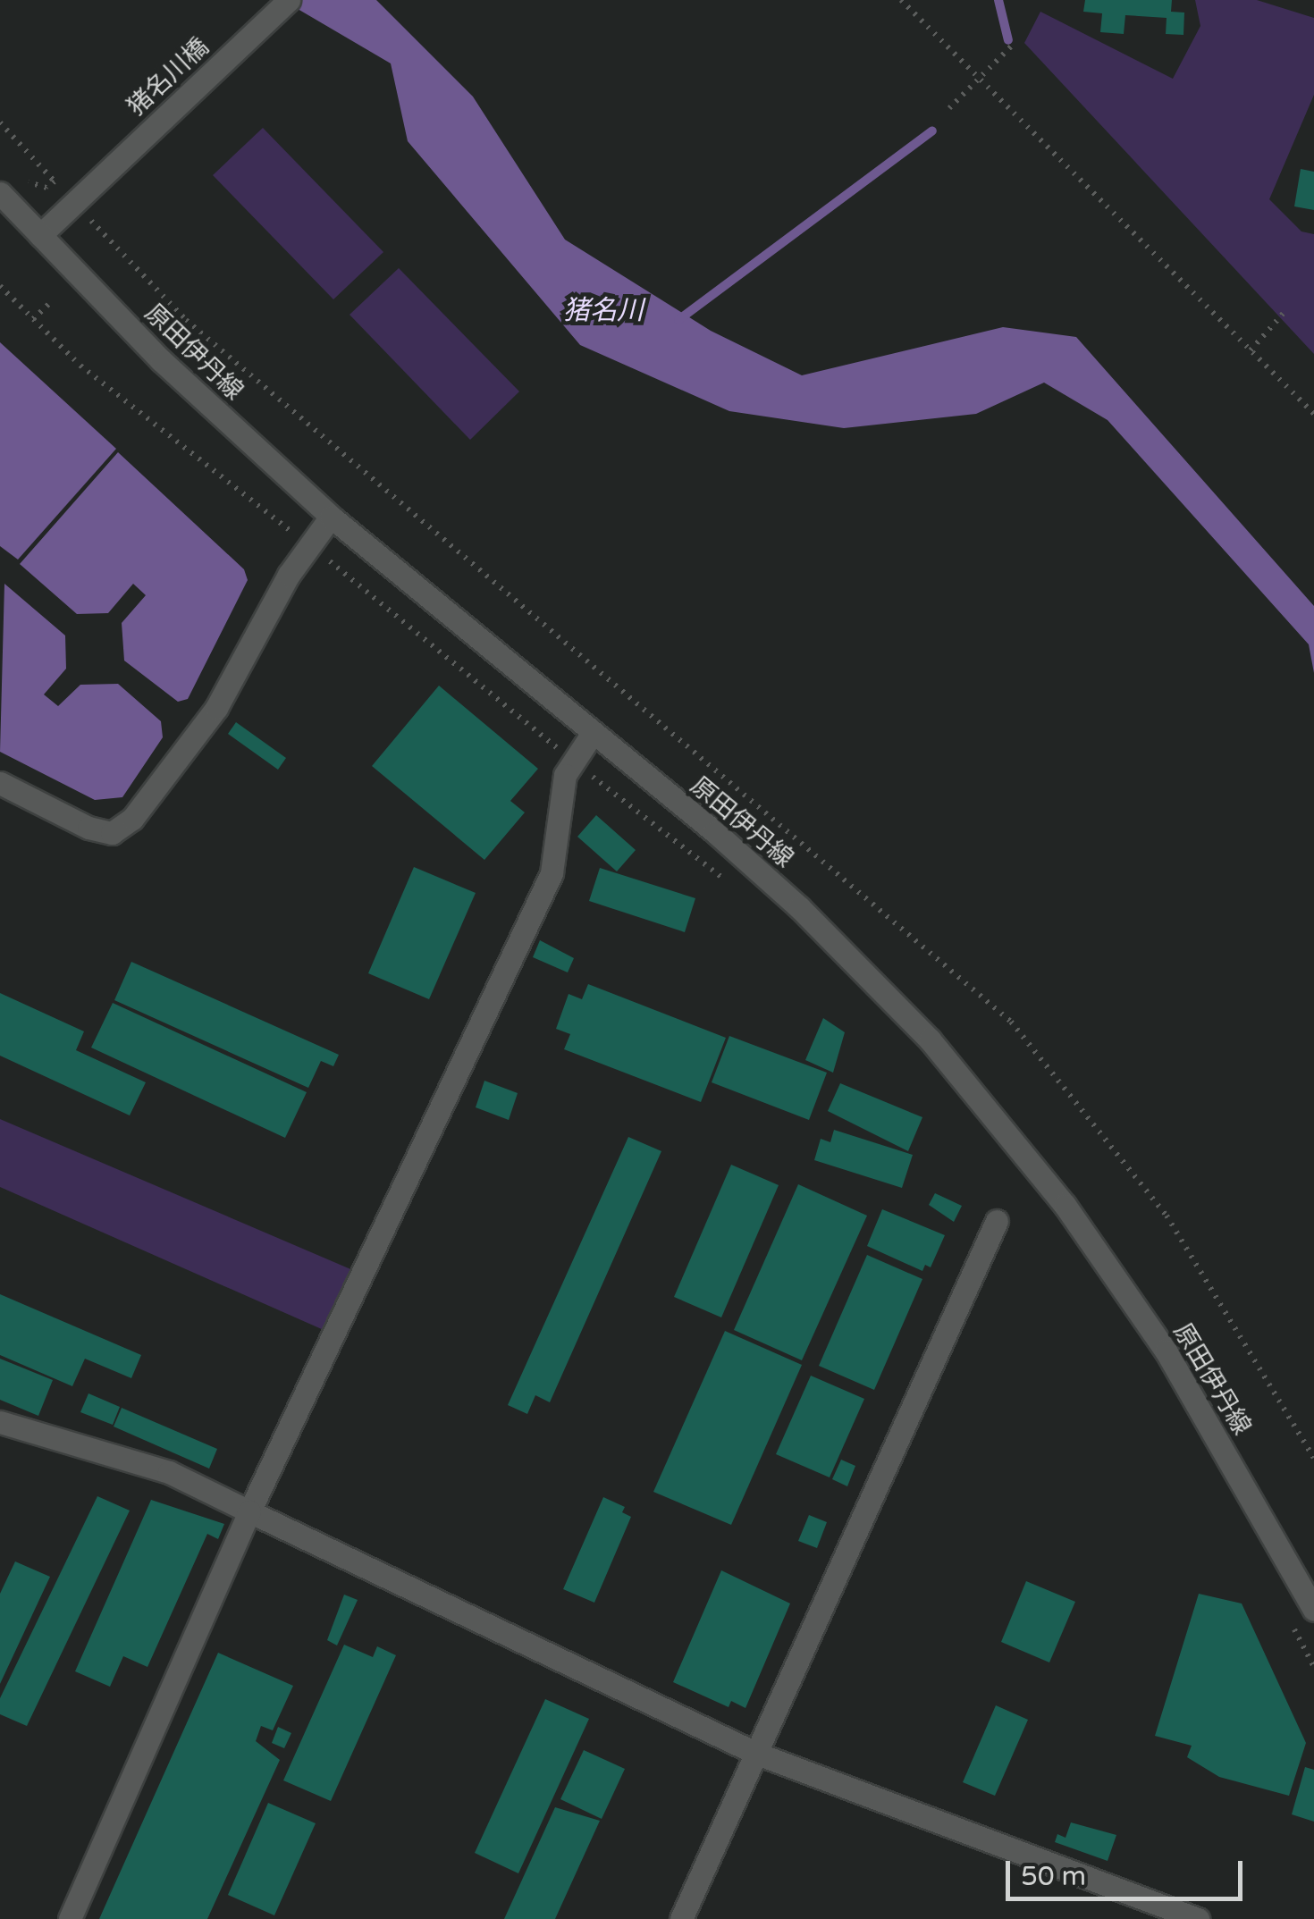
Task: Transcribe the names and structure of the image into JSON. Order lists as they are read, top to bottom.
{
  "streets": {
    "street": ["猪名川橋", "原田伊丹線"]
  },
  "crossings": [
    ["猪名川橋", "原田伊丹線"]
  ],
  "water": ["猪名川"],
  "scale_bar": "50 m"
}
